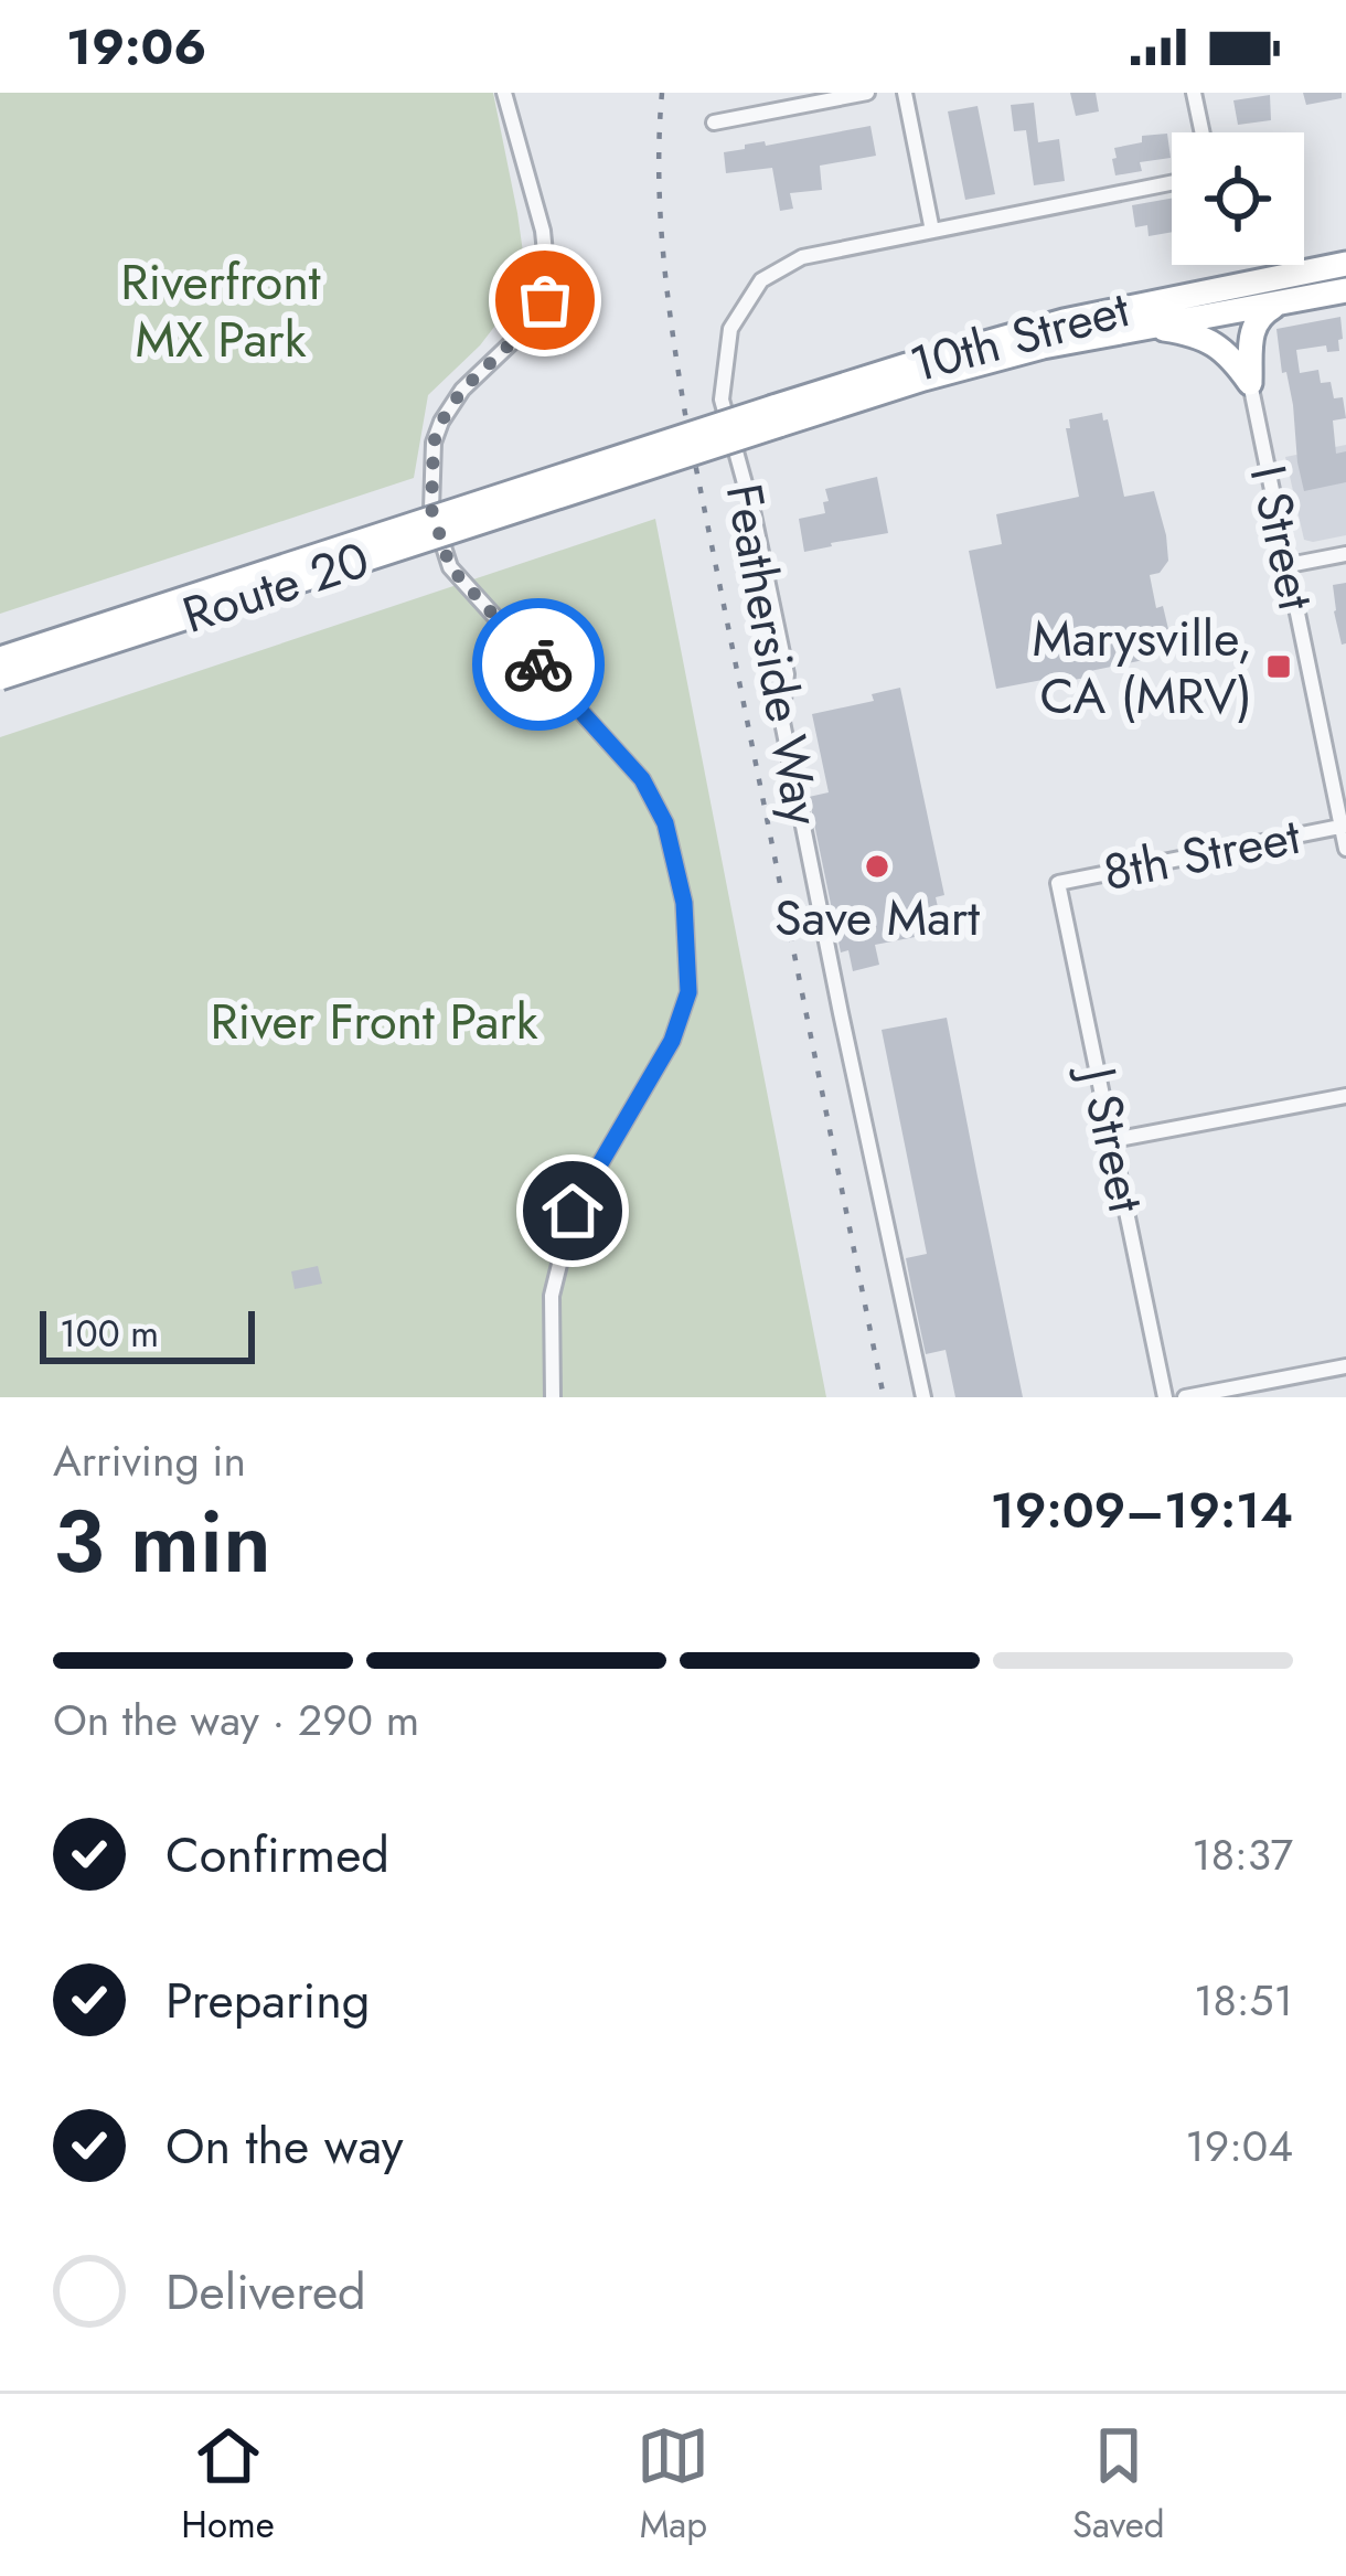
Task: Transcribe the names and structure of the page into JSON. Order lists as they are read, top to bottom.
{
  "streets": {
    "highway": ["10th Street", "Route 20"],
    "street": [
      "I Street",
      "Featherside Way",
      "8th Street",
      "J Street"
    ]
  },
  "crossings": [
    ["10th Street", "Route 20"],
    ["I Street", "8th Street"],
    ["8th Street", "J Street"]
  ],
  "parks": ["Riverfront MX Park", "River Front Park"],
  "places": {
    "transit": ["Marysville, CA (MRV)"],
    "other": ["Save Mart"]
  },
  "scale_bar": "100 m",
  "page": {
    "status": "19:06",
    "scale": "100 m",
    "heading": ["3 min", "Arriving in", "19:09–19:14"],
    "bar": "On the way · 290 m",
    "list": [
      ["Confirmed", "18:37"],
      ["Preparing", "18:51"],
      ["On the way", "19:04"],
      "Delivered"
    ],
    "tabs": ["Home", "Map", "Saved"]
  }
}
